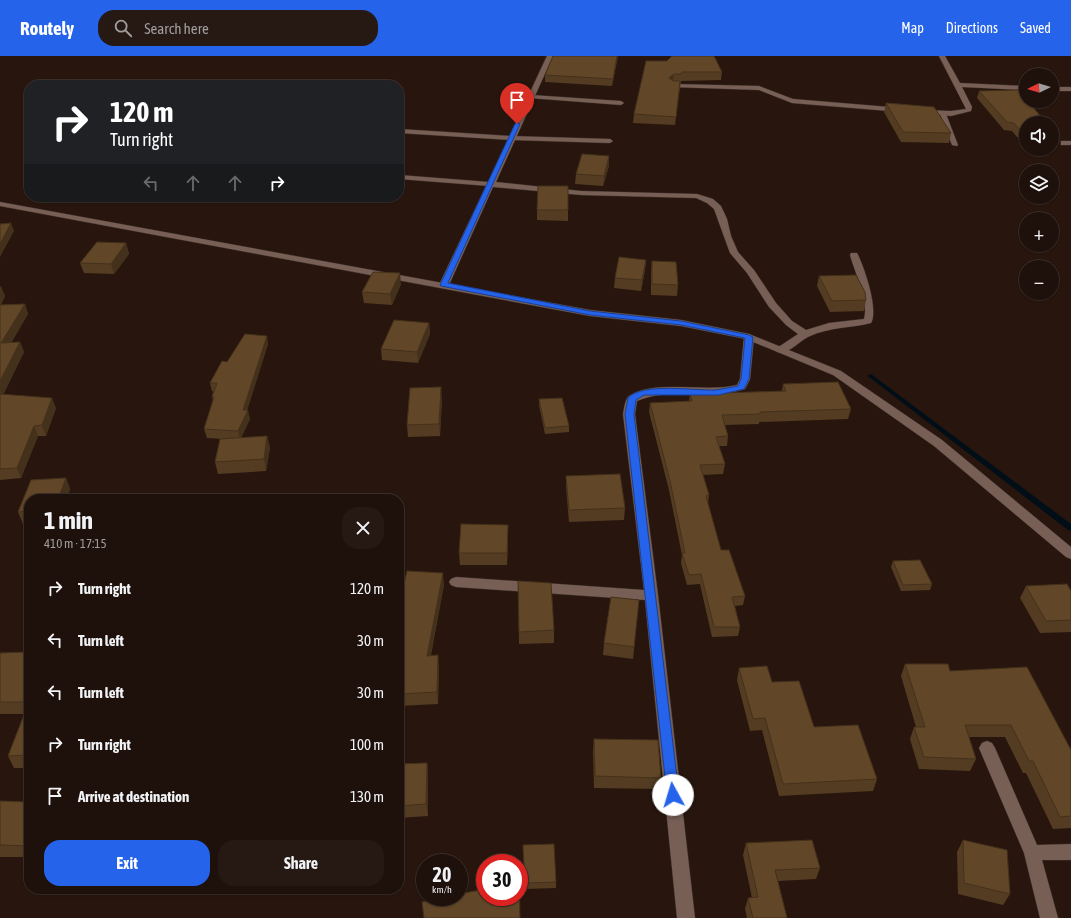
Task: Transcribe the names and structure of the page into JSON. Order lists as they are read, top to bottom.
{
  "north": "left",
  "page": {
    "header": "Routely",
    "search": "Search here",
    "nav": ["Map", "Directions", "Saved"],
    "map_buttons": ["+", "−"],
    "turn": ["120 m", "Turn right"],
    "heading": ["1 min", "410 m · 17:15"],
    "list": [
      {
        "name": "Turn right",
        "value": "120 m"
      },
      {
        "name": "Turn left",
        "value": "30 m"
      },
      {
        "name": "Turn left",
        "value": "30 m"
      },
      {
        "name": "Turn right",
        "value": "100 m"
      },
      {
        "name": "Arrive at destination",
        "value": "130 m"
      }
    ],
    "buttons": ["Exit", "Share"],
    "speed": "20 km/h",
    "limit": "30"
  }
}
